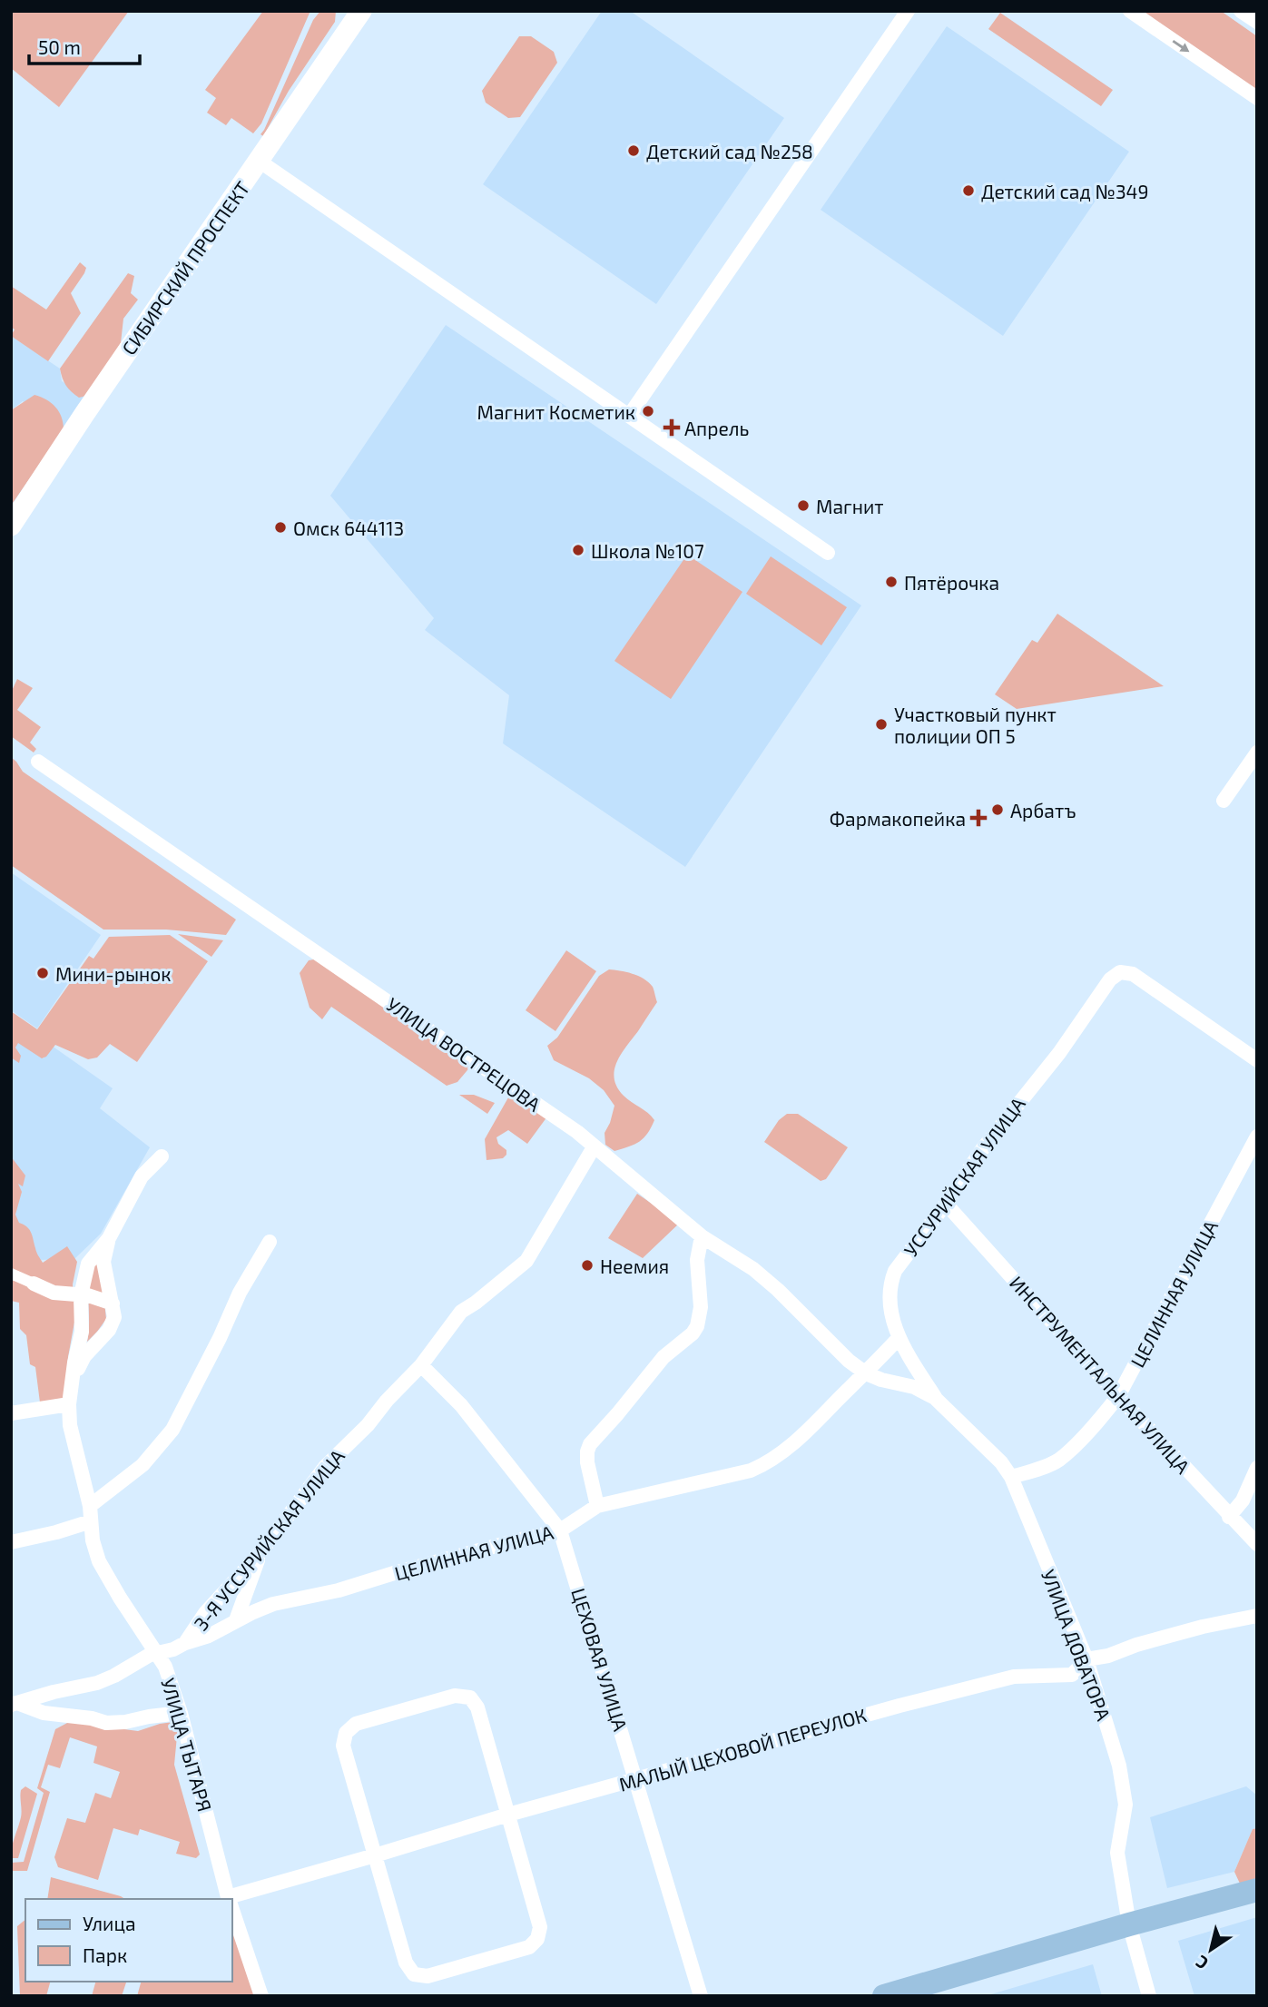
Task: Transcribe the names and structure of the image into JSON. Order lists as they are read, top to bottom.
{
  "streets": {
    "main road": ["СИБИРСКИЙ ПРОСПЕКТ"],
    "street": [
      "УЛИЦА ВОСТРЕЦОВА",
      "УССУРИЙСКАЯ УЛИЦА",
      "ЦЕЛИННАЯ УЛИЦА",
      "ИНСТРУМЕНТАЛЬНАЯ УЛИЦА",
      "3-Я УССУРИЙСКАЯ УЛИЦА",
      "УЛИЦА ДОВАТОРА",
      "ЦЕХОВАЯ УЛИЦА",
      "УЛИЦА ТЫТАРЯ",
      "МАЛЫЙ ЦЕХОВОЙ ПЕРЕУЛОК"
    ]
  },
  "crossings": [
    ["УЛИЦА ВОСТРЕЦОВА", "ЦЕЛИННАЯ УЛИЦА"],
    ["УЛИЦА ВОСТРЕЦОВА", "3-Я УССУРИЙСКАЯ УЛИЦА"],
    ["УЛИЦА ВОСТРЕЦОВА", "УЛИЦА ДОВАТОРА"],
    ["УССУРИЙСКАЯ УЛИЦА", "ЦЕЛИННАЯ УЛИЦА"],
    ["УССУРИЙСКАЯ УЛИЦА", "ИНСТРУМЕНТАЛЬНАЯ УЛИЦА"],
    ["УССУРИЙСКАЯ УЛИЦА", "УЛИЦА ДОВАТОРА"],
    ["ЦЕЛИННАЯ УЛИЦА", "ИНСТРУМЕНТАЛЬНАЯ УЛИЦА"],
    ["ЦЕЛИННАЯ УЛИЦА", "3-Я УССУРИЙСКАЯ УЛИЦА"],
    ["ЦЕЛИННАЯ УЛИЦА", "УЛИЦА ДОВАТОРА"],
    ["ЦЕЛИННАЯ УЛИЦА", "ЦЕХОВАЯ УЛИЦА"],
    ["ЦЕЛИННАЯ УЛИЦА", "УЛИЦА ТЫТАРЯ"],
    ["3-Я УССУРИЙСКАЯ УЛИЦА", "ЦЕХОВАЯ УЛИЦА"],
    ["УЛИЦА ДОВАТОРА", "МАЛЫЙ ЦЕХОВОЙ ПЕРЕУЛОК"],
    ["ЦЕХОВАЯ УЛИЦА", "МАЛЫЙ ЦЕХОВОЙ ПЕРЕУЛОК"]
  ],
  "places": {
    "other": [
      "Детский сад №258",
      "Детский сад №349",
      "Магнит Косметик",
      "Магнит",
      "Омск 644113",
      "Школа №107",
      "Пятёрочка",
      "Участковый пункт полиции ОП 5",
      "Арбатъ",
      "Мини-рынок",
      "Неемия"
    ],
    "health": ["Апрель", "Фармакопейка"]
  },
  "legend": ["Улица", "Парк"],
  "scale_bar": "50 m",
  "north": "bottom left"
}
